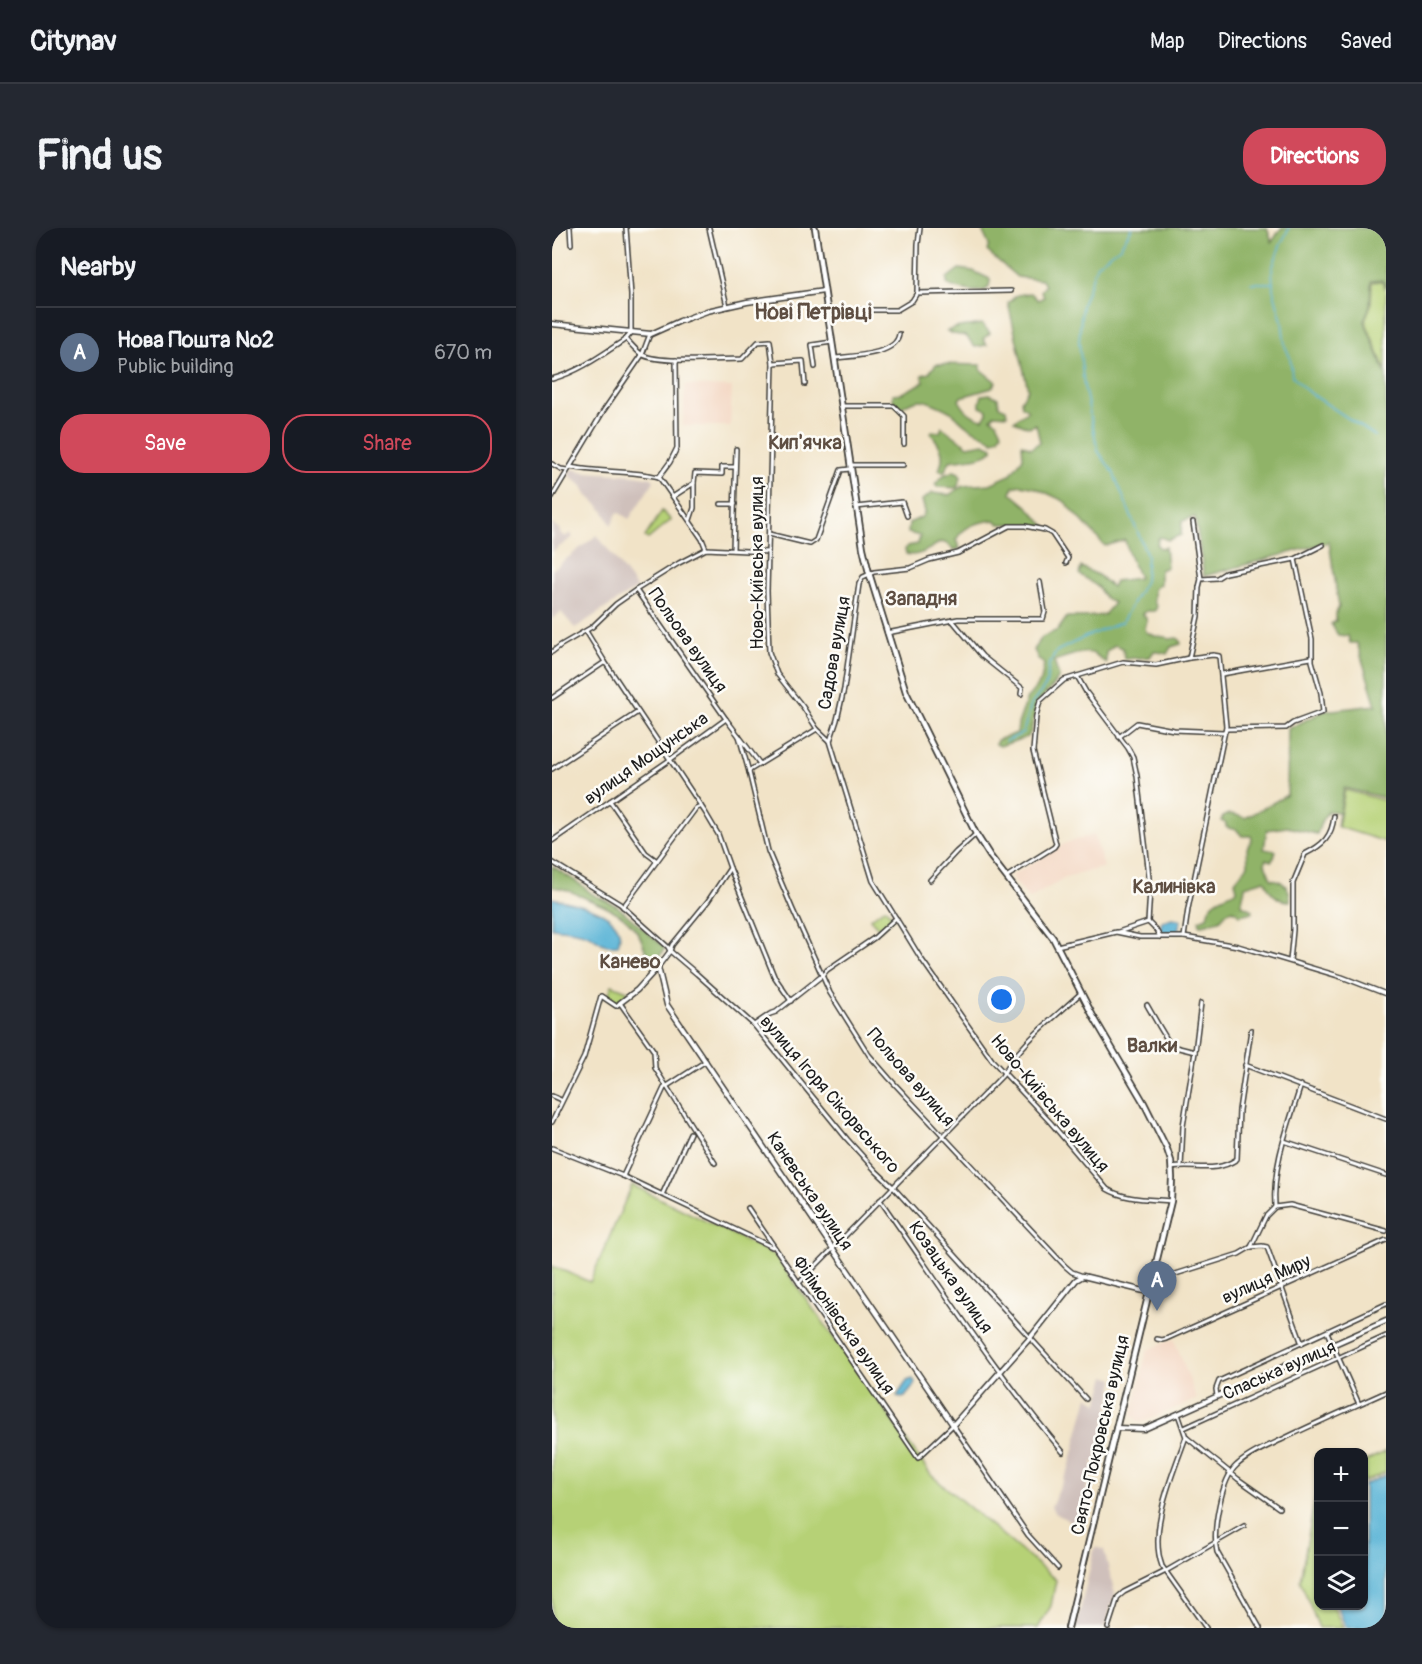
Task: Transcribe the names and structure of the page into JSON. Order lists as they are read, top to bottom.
{
  "streets": {
    "main road": ["Свято-Покровська вулиця"],
    "street": [
      "Ново-Київська вулиця",
      "Польова вулиця",
      "Садова вулиця",
      "вулиця Мощунська",
      "вулиця Ігоря Сікорвського",
      "Каневська вулиця",
      "Козацька вулиця",
      "вулиця Миру",
      "Філімонівська вулиця",
      "Спаська вулиця"
    ]
  },
  "crossings": [
    ["Ново-Київська вулиця", "Садова вулиця"],
    ["Ново-Київська вулиця", "Свято-Покровська вулиця"],
    ["Польова вулиця", "вулиця Мощунська"],
    ["Польова вулиця", "Свято-Покровська вулиця"],
    ["Садова вулиця", "Свято-Покровська вулиця"],
    ["Каневська вулиця", "Філімонівська вулиця"],
    ["Спаська вулиця", "Свято-Покровська вулиця"]
  ],
  "districts": [
    "Нові Петрівці",
    "Кип'ячка",
    "Западня",
    "Калинівка",
    "Канево",
    "Валки"
  ],
  "page": {
    "header": "Citynav",
    "nav": ["Map", "Directions", "Saved"],
    "buttons": [
      "Directions",
      ["Save", "Share"]
    ],
    "title": "Find us",
    "heading": "Nearby",
    "list": [
      {
        "mark": "A",
        "name": "Нова Пошта №2",
        "note": "Public building",
        "value": "670 m"
      }
    ],
    "pins": "A",
    "map_buttons": ["+", "−"]
  }
}
